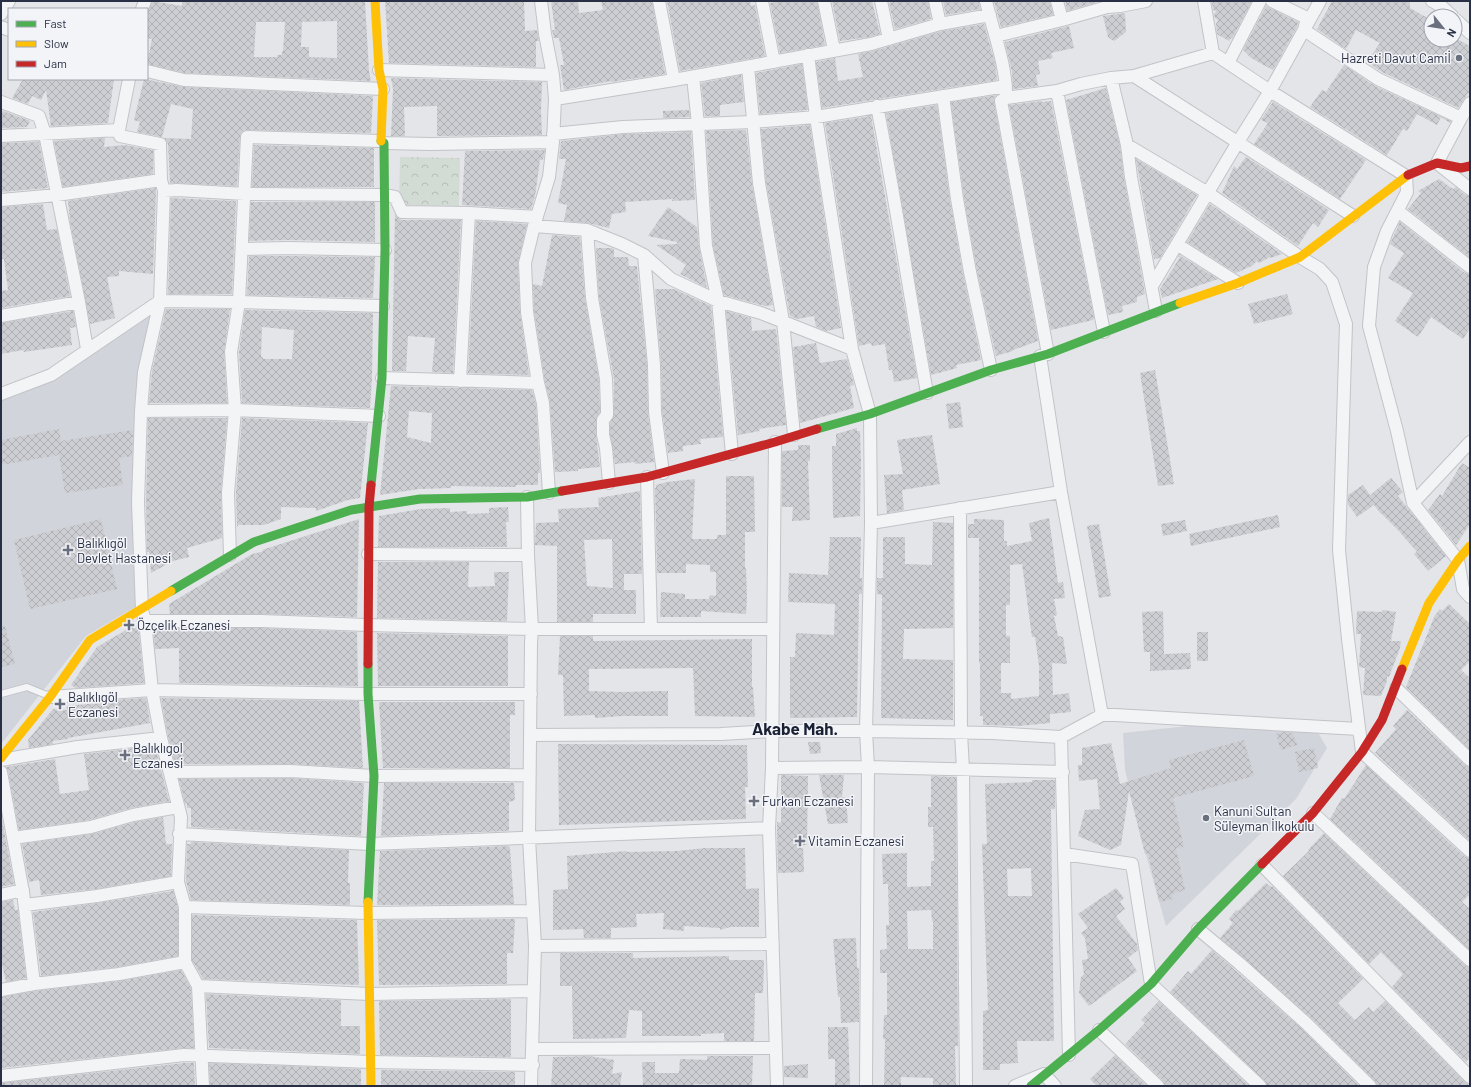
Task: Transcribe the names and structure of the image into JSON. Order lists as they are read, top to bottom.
{
  "districts": ["Akabe Mah."],
  "places": {
    "other": ["Hazreti Davut Camiİ", "Kanuni Sultan Süleyman İlkokulu"],
    "health": [
      "Balıklıgöl Devlet Hastanesi",
      "Özçelik Eczanesi",
      "Balıklıgöl Eczanesi",
      "Balıklıgol Eczanesi",
      "Furkan Eczanesi",
      "Vitamin Eczanesi"
    ]
  },
  "legend": ["Fast", "Slow", "Jam"],
  "north": "bottom right"
}
